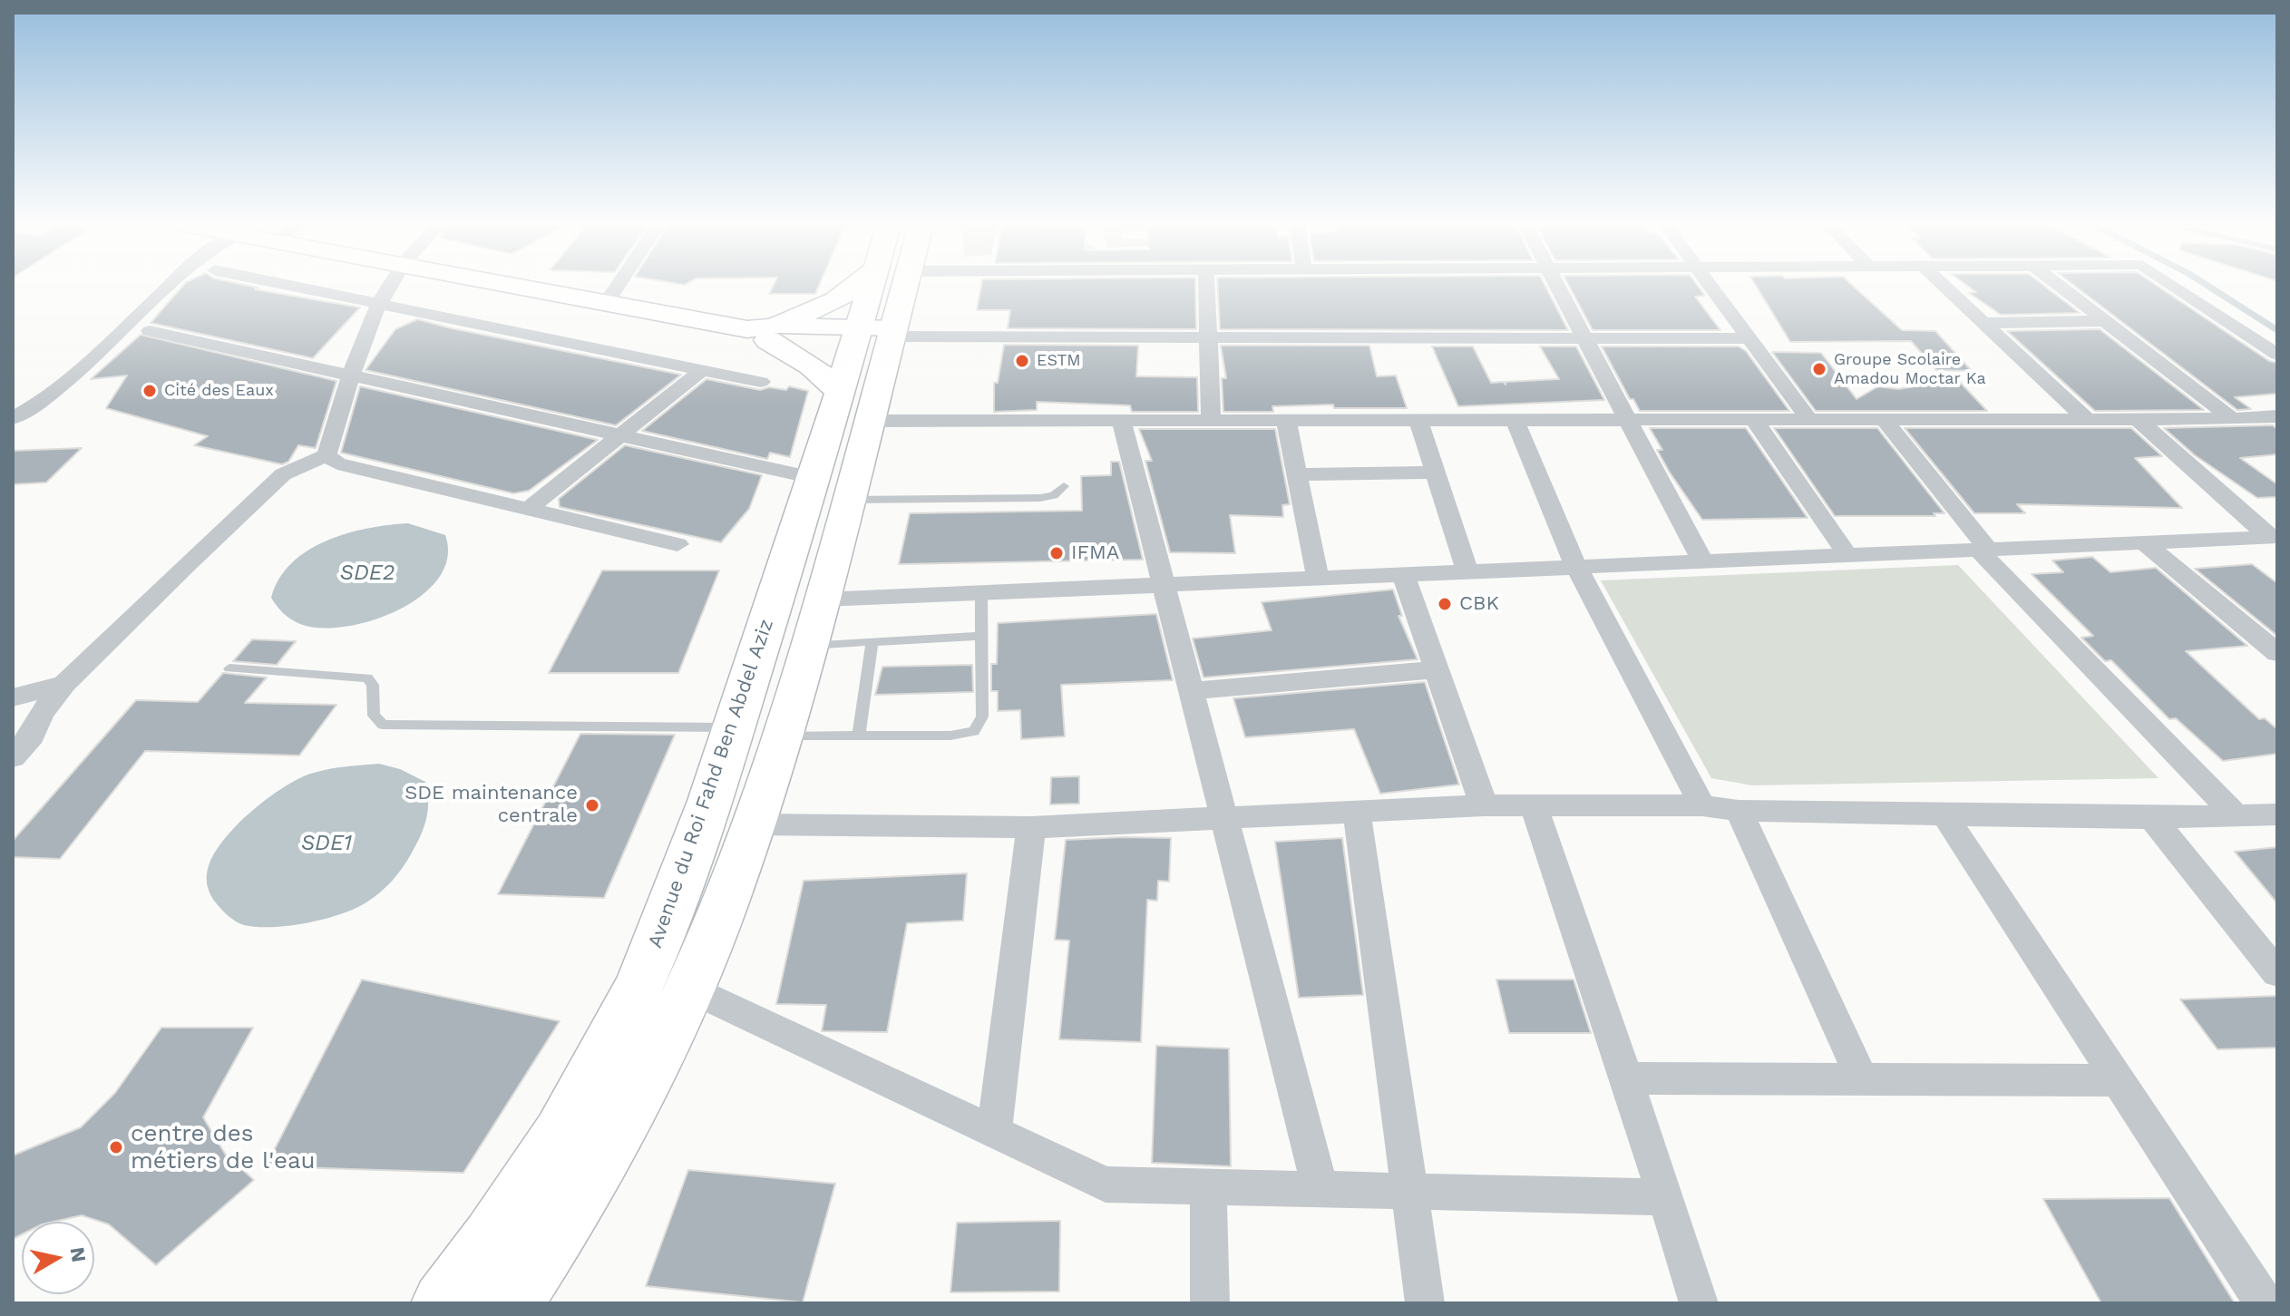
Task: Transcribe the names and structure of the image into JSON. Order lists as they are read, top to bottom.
{
  "streets": {
    "main road": ["Avenue du Roi Fahd Ben Abdel Aziz"]
  },
  "water": ["SDE2", "SDE1"],
  "places": [
    "ESTM",
    "Groupe Scolaire Amadou Moctar Ka",
    "Cité des Eaux",
    "IFMA",
    "CBK",
    "SDE maintenance centrale",
    "centre des métiers de l'eau"
  ],
  "north": "right"
}
